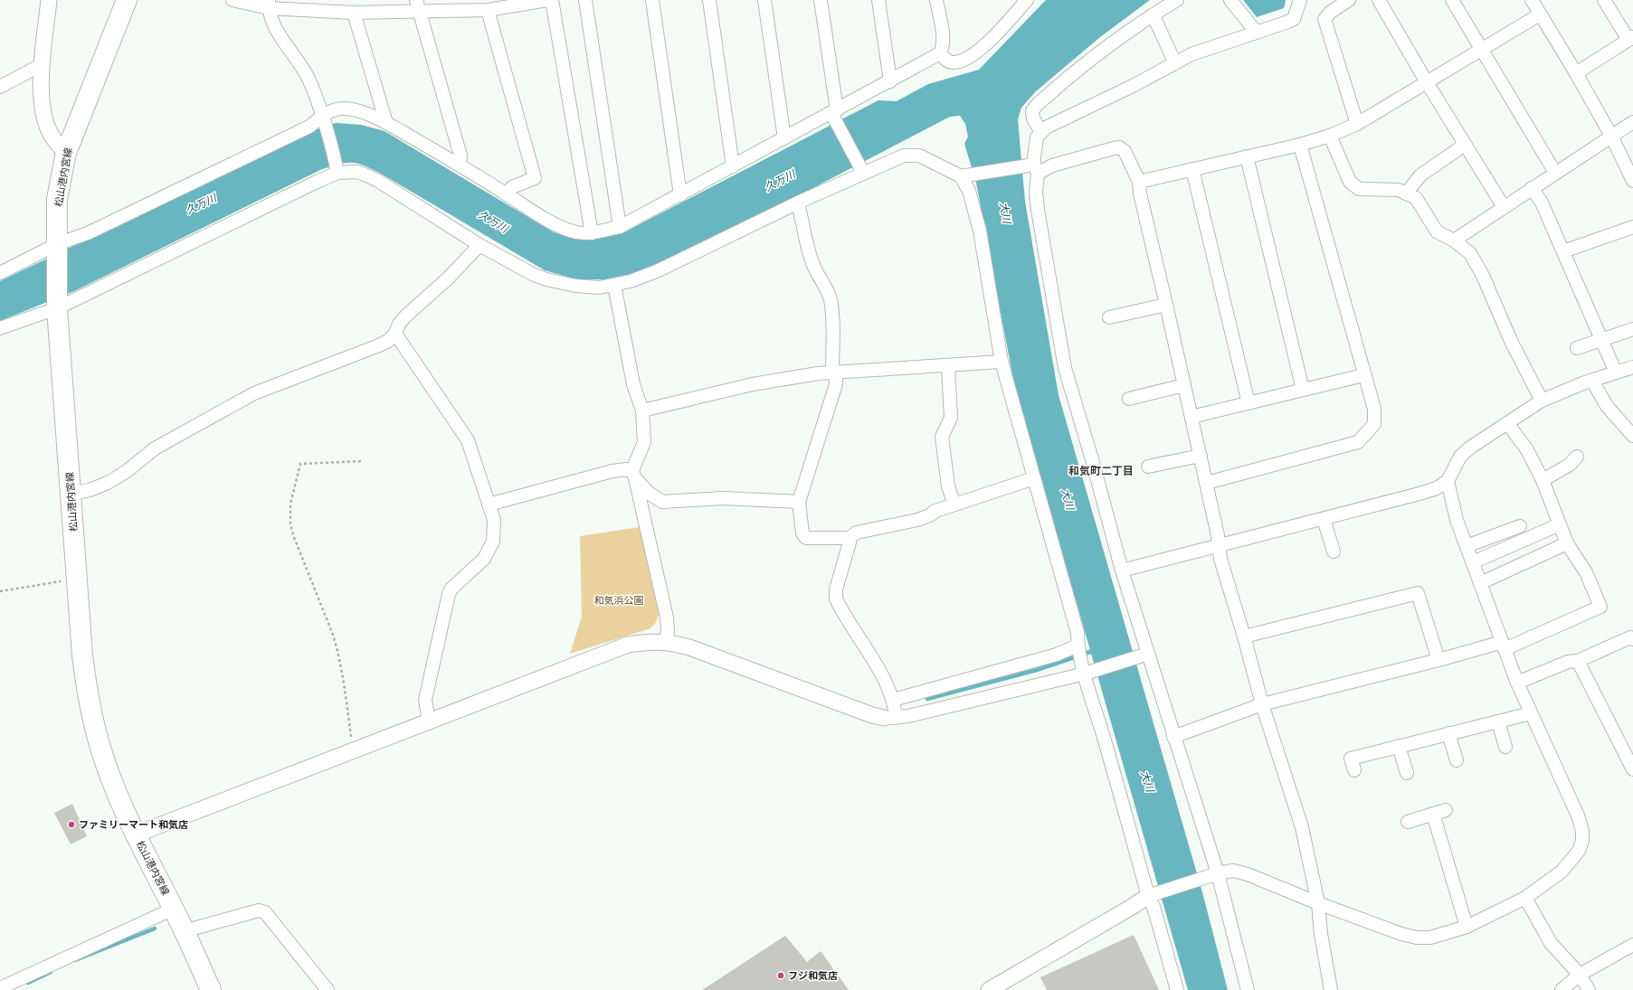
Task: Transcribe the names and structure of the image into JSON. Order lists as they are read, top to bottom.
{
  "streets": {
    "main road": ["松山港内宮線"]
  },
  "districts": ["和気町二丁目"],
  "water": ["久万川", "大川"],
  "parks": ["和気浜公園"],
  "places": ["ファミリーマート和気店", "フジ和気店"]
}
